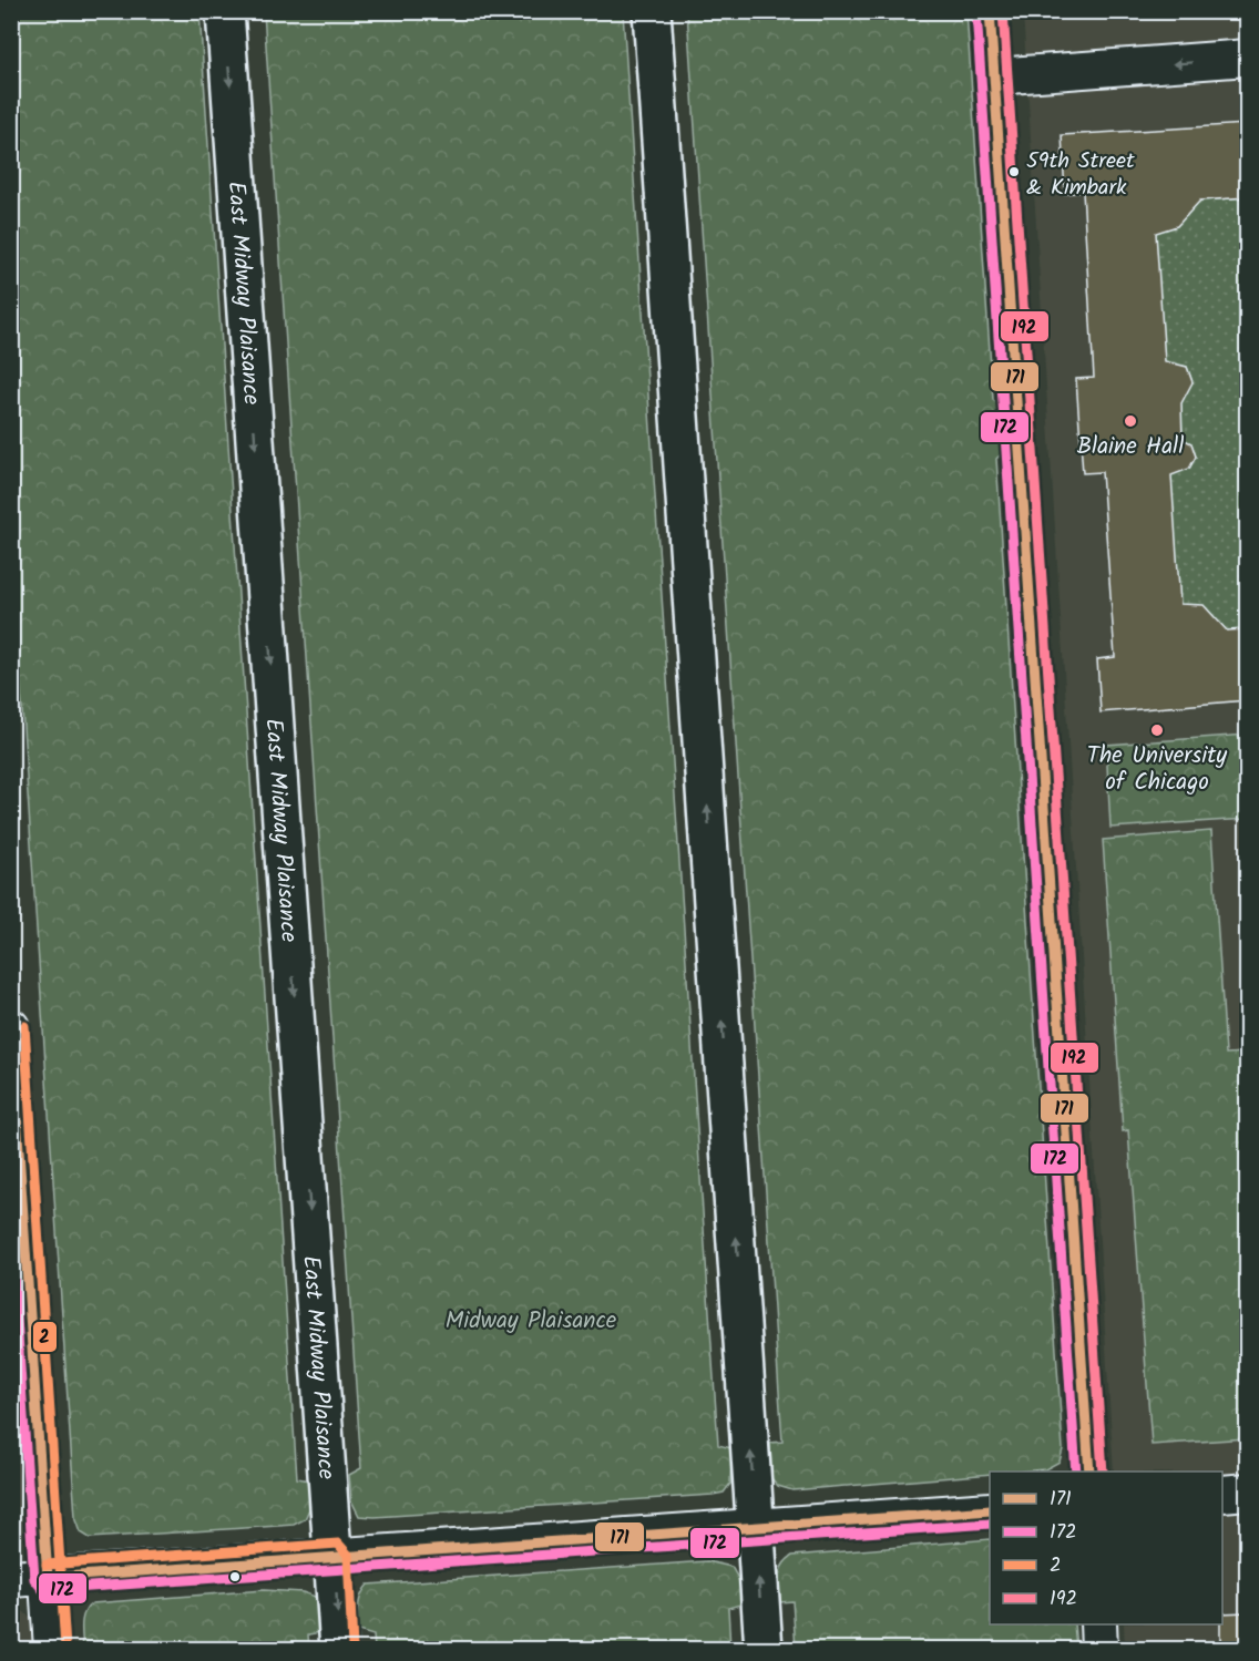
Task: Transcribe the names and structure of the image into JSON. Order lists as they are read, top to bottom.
{
  "streets": {
    "street": ["East Midway Plaisance"]
  },
  "parks": ["Midway Plaisance"],
  "places": ["59th Street & Kimbark", "Blaine Hall", "The University of Chicago"],
  "lines": [
    "transit line 171",
    "transit line 192",
    "transit line 172",
    "transit line 2"
  ],
  "legend": [
    "171",
    "172",
    "2",
    "192"
  ]
}
